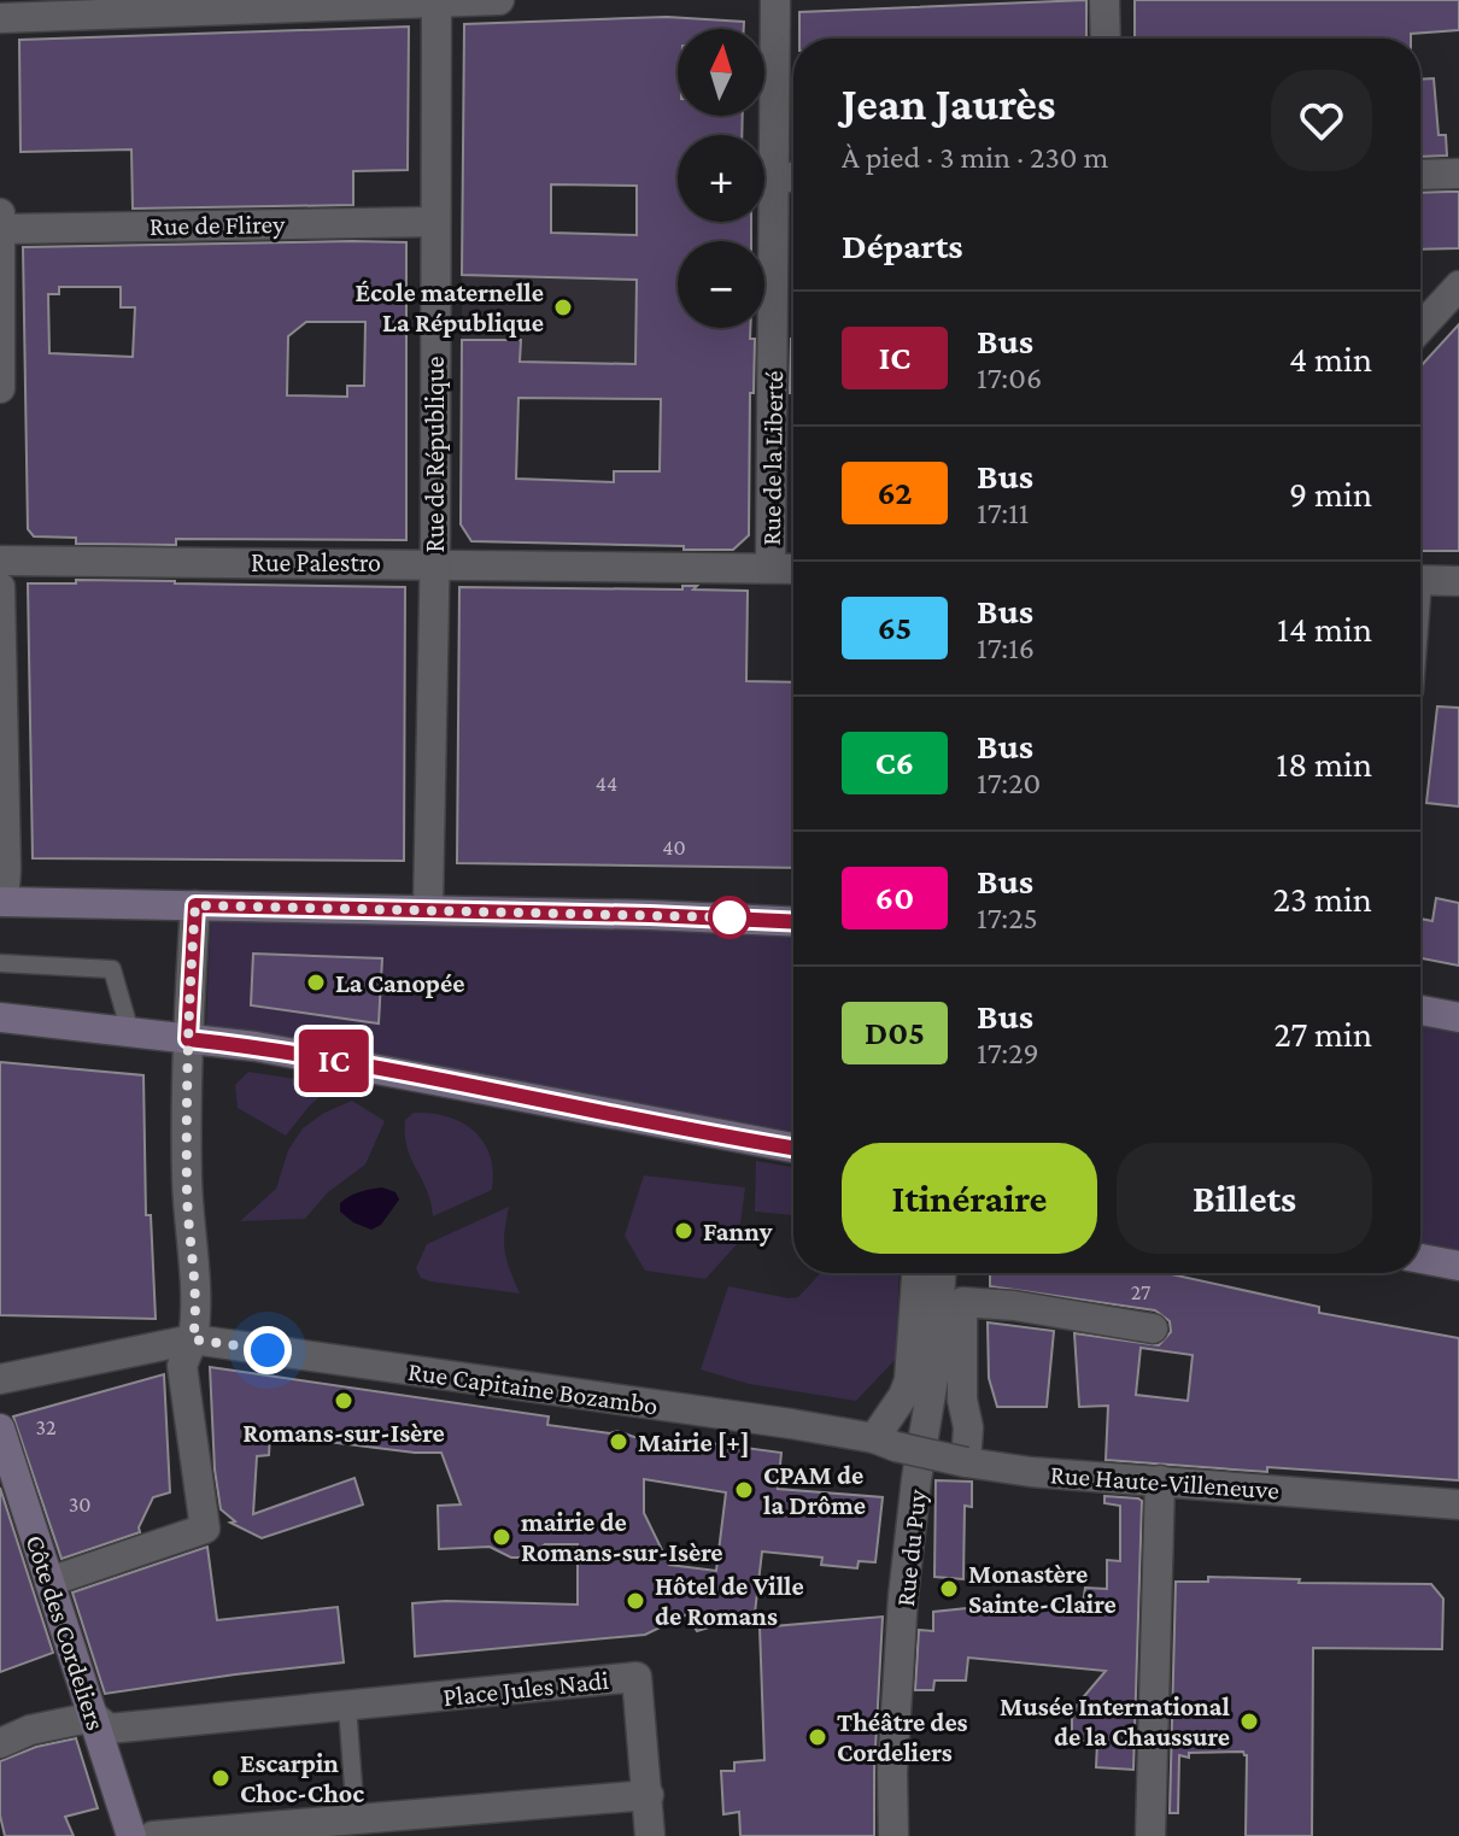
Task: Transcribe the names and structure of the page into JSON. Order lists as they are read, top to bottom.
{
  "streets": {
    "main road": ["Côte des Cordeliers"],
    "street": [
      "Rue de Flirey",
      "Rue de République",
      "Rue de la Liberté",
      "Rue Palestro",
      "Rue Capitaine Bozambo",
      "Rue Haute-Villeneuve",
      "Rue du Puy",
      "Place Jules Nadi"
    ]
  },
  "crossings": [
    ["Rue de Flirey", "Rue de République"],
    ["Rue de République", "Rue Palestro"],
    ["Rue de la Liberté", "Rue Palestro"],
    ["Rue Capitaine Bozambo", "Rue Haute-Villeneuve"],
    ["Côte des Cordeliers", "Place Jules Nadi"]
  ],
  "places": [
    "École maternelle La République",
    "La Canopée",
    "Fanny",
    "Romans-sur-Isère",
    "Mairie [+]",
    "CPAM de la Drôme",
    "mairie de Romans-sur-Isère",
    "Monastère Sainte-Claire",
    "Hôtel de Ville de Romans",
    "Musée International de la Chaussure",
    "Théâtre des Cordeliers",
    "Escarpin Choc-Choc"
  ],
  "lines": ["bus line IC"],
  "house_numbers": [
    "44",
    "40",
    "27",
    "32",
    "30"
  ],
  "north": "top",
  "page": {
    "on_map": "IC",
    "map_buttons": ["+", "−"],
    "heading": [
      ["Jean Jaurès", "À pied · 3 min · 230 m"],
      "Départs"
    ],
    "list": [
      {
        "mark": "IC",
        "name": "Bus",
        "note": "17:06",
        "value": "4 min"
      },
      {
        "mark": "62",
        "name": "Bus",
        "note": "17:11",
        "value": "9 min"
      },
      {
        "mark": "65",
        "name": "Bus",
        "note": "17:16",
        "value": "14 min"
      },
      {
        "mark": "C6",
        "name": "Bus",
        "note": "17:20",
        "value": "18 min"
      },
      {
        "mark": "60",
        "name": "Bus",
        "note": "17:25",
        "value": "23 min"
      },
      {
        "mark": "D05",
        "name": "Bus",
        "note": "17:29",
        "value": "27 min"
      }
    ],
    "buttons": ["Itinéraire", "Billets"]
  }
}
